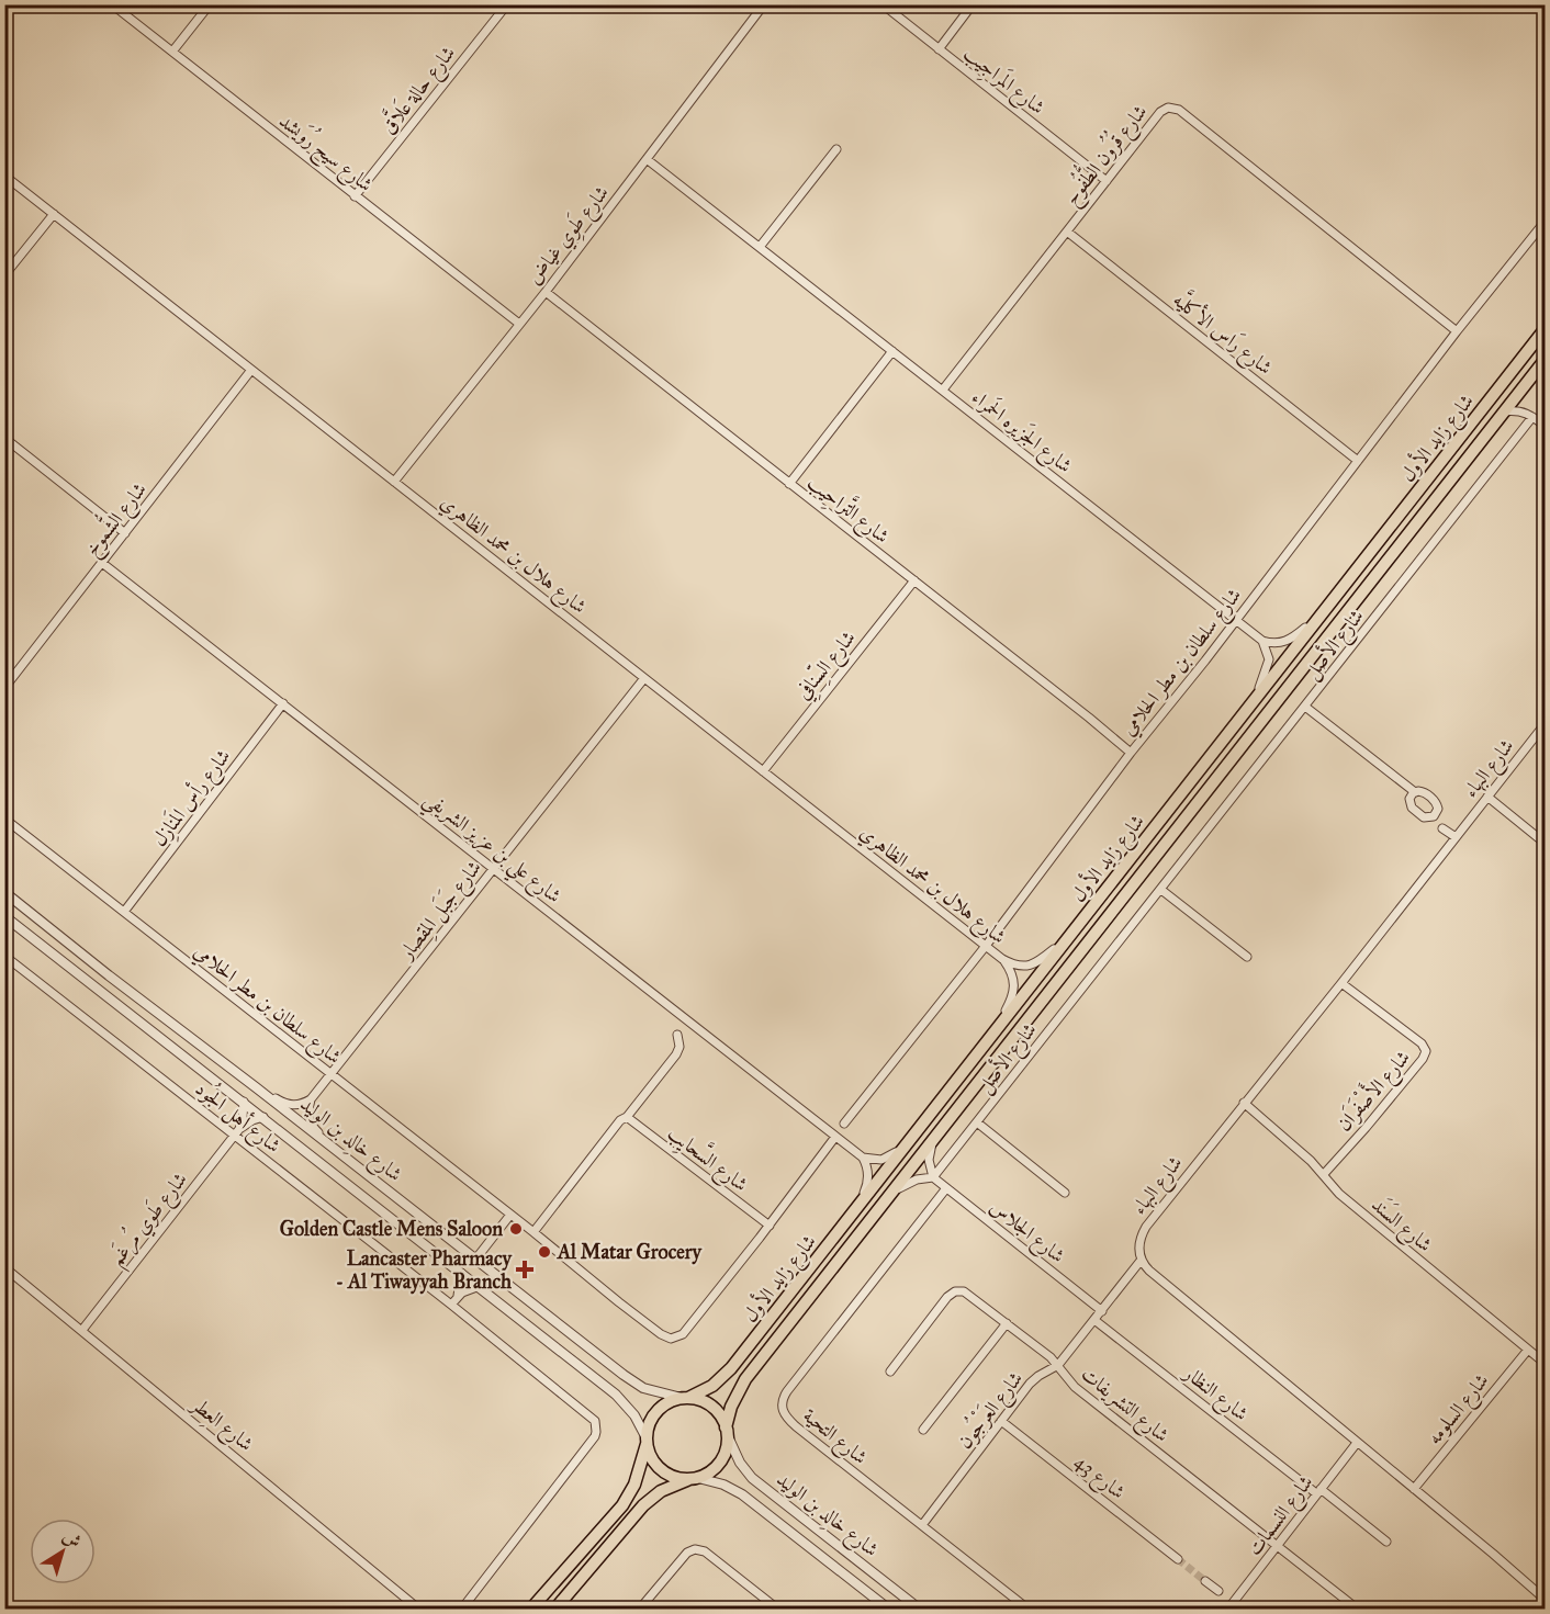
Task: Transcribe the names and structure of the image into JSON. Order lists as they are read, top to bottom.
{
  "streets": {
    "main road": ["شارع زايد الأول"],
    "street": [
      "شارع المَراجِيب",
      "شارع حالة عَلاَّق",
      "شارع سيح رُوَيشد",
      "شارع قُرُون الطُّفُوح",
      "شارع طَوِي غياض",
      "شارع رَاس الأكليَّه",
      "شارع الجَزيره الحَمراء",
      "شارع التَّراحِيب",
      "شارع الشُّموخ",
      "شارع هلال بن محمد الظاهري",
      "شارع الأصل",
      "شارع سلطان بن مطر الحلامي",
      "شارع السِّنافِي",
      "شارع البهاء",
      "شارع رأس المَنازِل",
      "شارع علي بن عزيز الشريفي",
      "شارع جَبَل المِقصار",
      "شارع الأَصْفَرَان",
      "شارع أهل الجُود",
      "شارع خالِد بن الوليد",
      "شارع السَّحايِب",
      "شارع طَوي مُرغَم",
      "شارع السَنَد",
      "شارع الجلاس",
      "شارع النظار",
      "شارع التشريفات",
      "شارع السلومه",
      "شارع العَرْجُون",
      "شارع العِطر",
      "شارع التحية",
      "شارع 43",
      "شارع النسمات"
    ]
  },
  "crossings": [
    ["شارع المَراجِيب", "شارع قُرُون الطُّفُوح"],
    ["شارع حالة عَلاَّق", "شارع سيح رُوَيشد"],
    ["شارع سيح رُوَيشد", "شارع طَوِي غياض"],
    ["شارع قُرُون الطُّفُوح", "شارع رَاس الأكليَّه"],
    ["شارع قُرُون الطُّفُوح", "شارع الجَزيره الحَمراء"],
    ["شارع قُرُون الطُّفُوح", "شارع سلطان بن مطر الحلامي"],
    ["شارع طَوِي غياض", "شارع الجَزيره الحَمراء"],
    ["شارع طَوِي غياض", "شارع التَّراحِيب"],
    ["شارع طَوِي غياض", "شارع هلال بن محمد الظاهري"],
    ["شارع رَاس الأكليَّه", "شارع سلطان بن مطر الحلامي"],
    ["شارع الجَزيره الحَمراء", "شارع سلطان بن مطر الحلامي"],
    ["شارع زايد الأول", "شارع هلال بن محمد الظاهري"],
    ["شارع زايد الأول", "شارع خالِد بن الوليد"],
    ["شارع التَّراحِيب", "شارع سلطان بن مطر الحلامي"],
    ["شارع التَّراحِيب", "شارع السِّنافِي"],
    ["شارع الشُّموخ", "شارع هلال بن محمد الظاهري"],
    ["شارع الشُّموخ", "شارع علي بن عزيز الشريفي"],
    ["شارع هلال بن محمد الظاهري", "شارع سلطان بن مطر الحلامي"],
    ["شارع هلال بن محمد الظاهري", "شارع السِّنافِي"],
    ["شارع هلال بن محمد الظاهري", "شارع جَبَل المِقصار"],
    ["شارع الأصل", "شارع الجلاس"],
    ["شارع سلطان بن مطر الحلامي", "شارع رأس المَنازِل"],
    ["شارع سلطان بن مطر الحلامي", "شارع علي بن عزيز الشريفي"],
    ["شارع سلطان بن مطر الحلامي", "شارع جَبَل المِقصار"],
    ["شارع سلطان بن مطر الحلامي", "شارع السَّحايِب"],
    ["شارع البهاء", "شارع الأَصْفَرَان"],
    ["شارع البهاء", "شارع السَنَد"],
    ["شارع البهاء", "شارع العَرْجُون"],
    ["شارع رأس المَنازِل", "شارع علي بن عزيز الشريفي"],
    ["شارع علي بن عزيز الشريفي", "شارع جَبَل المِقصار"],
    ["شارع الأَصْفَرَان", "شارع السَنَد"],
    ["شارع أهل الجُود", "شارع طَوي مُرغَم"],
    ["شارع خالِد بن الوليد", "شارع طَوي مُرغَم"],
    ["شارع طَوي مُرغَم", "شارع العِطر"],
    ["شارع السَنَد", "شارع السلومه"],
    ["شارع الجلاس", "شارع العَرْجُون"],
    ["شارع الجلاس", "شارع التحية"],
    ["شارع النظار", "شارع العَرْجُون"],
    ["شارع النظار", "شارع النسمات"],
    ["شارع التشريفات", "شارع العَرْجُون"],
    ["شارع التشريفات", "شارع النسمات"],
    ["شارع العَرْجُون", "شارع التحية"],
    ["شارع العَرْجُون", "شارع 43"]
  ],
  "places": {
    "other": ["Golden Castle Mens Saloon", "Al Matar Grocery"],
    "health": ["Lancaster Pharmacy - Al Tiwayyah Branch"]
  },
  "north": "top right"
}
